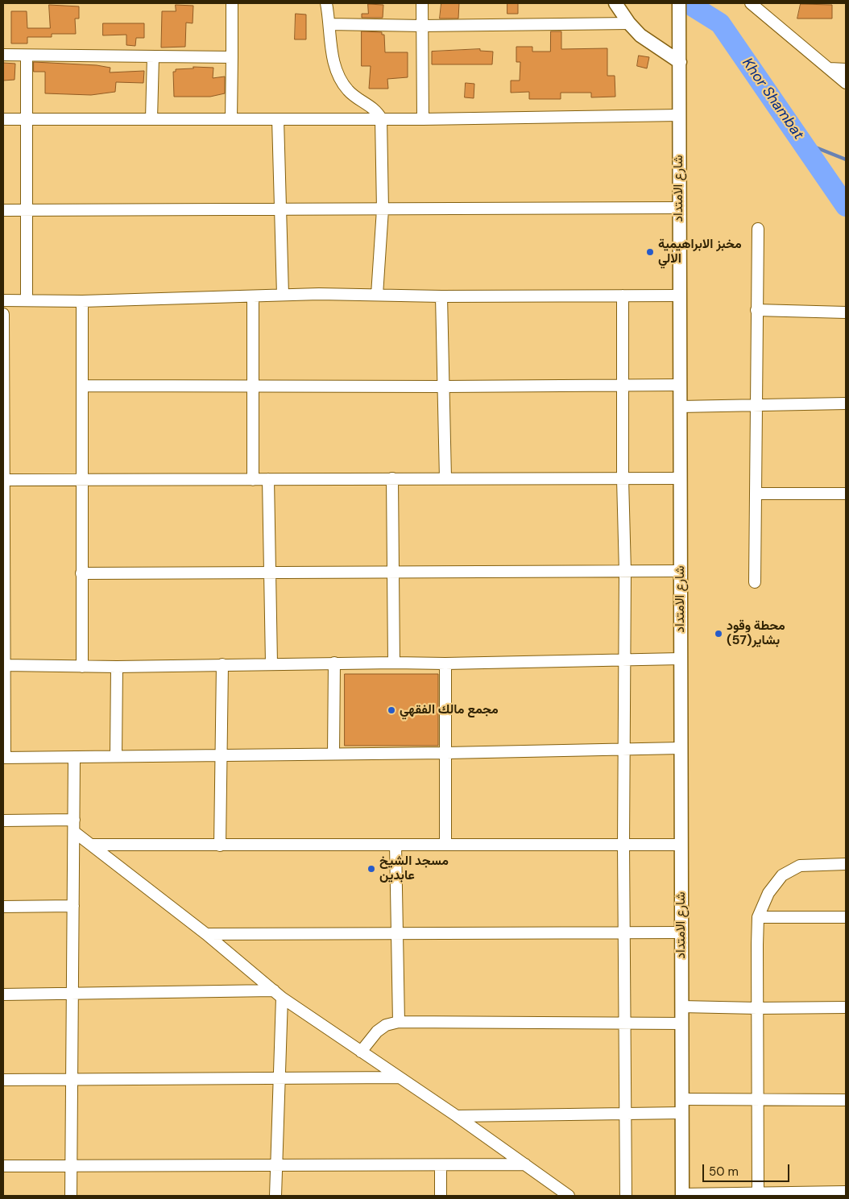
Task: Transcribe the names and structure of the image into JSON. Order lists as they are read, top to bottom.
{
  "streets": {
    "street": ["شارع الامتداد"]
  },
  "water": ["Khor Shambat"],
  "places": [
    "مخبز الابراهيمية الالي",
    "محطة وقود بشاير(57)",
    "مجمع مالك الفقهي",
    "مسجد الشيخ عابدين"
  ],
  "scale_bar": "50 m"
}
